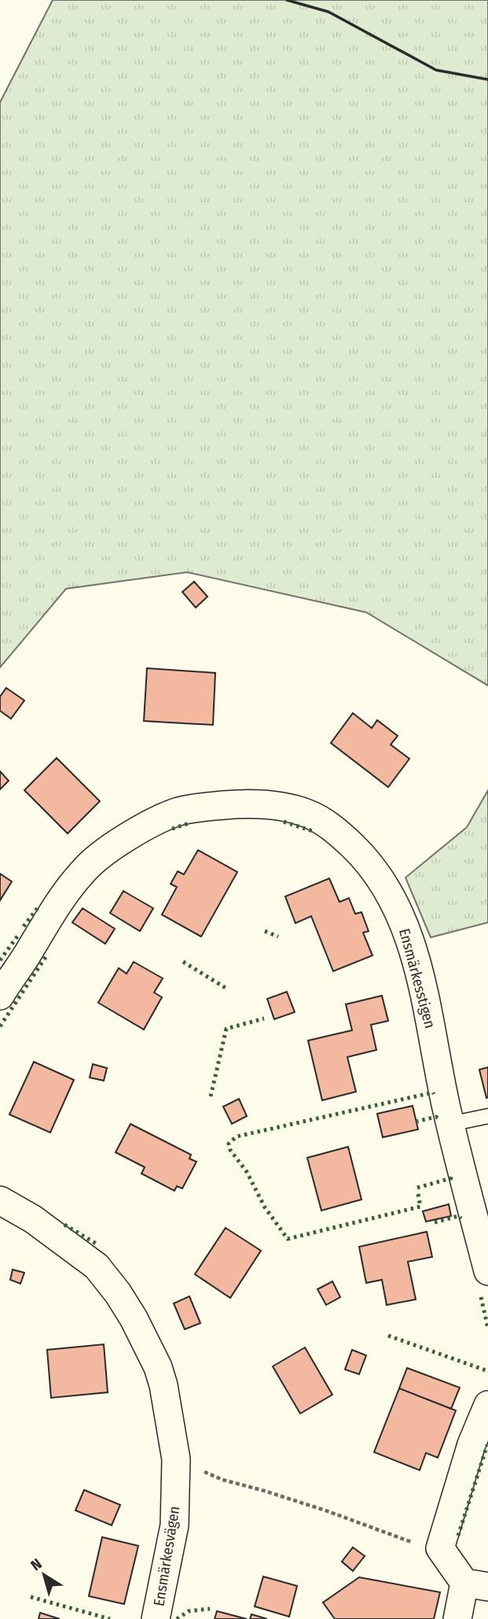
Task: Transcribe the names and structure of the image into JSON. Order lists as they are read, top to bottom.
{
  "streets": {
    "street": ["Ensmärkesstigen", "Ensmärkesvägen"]
  },
  "north": "top left"
}
